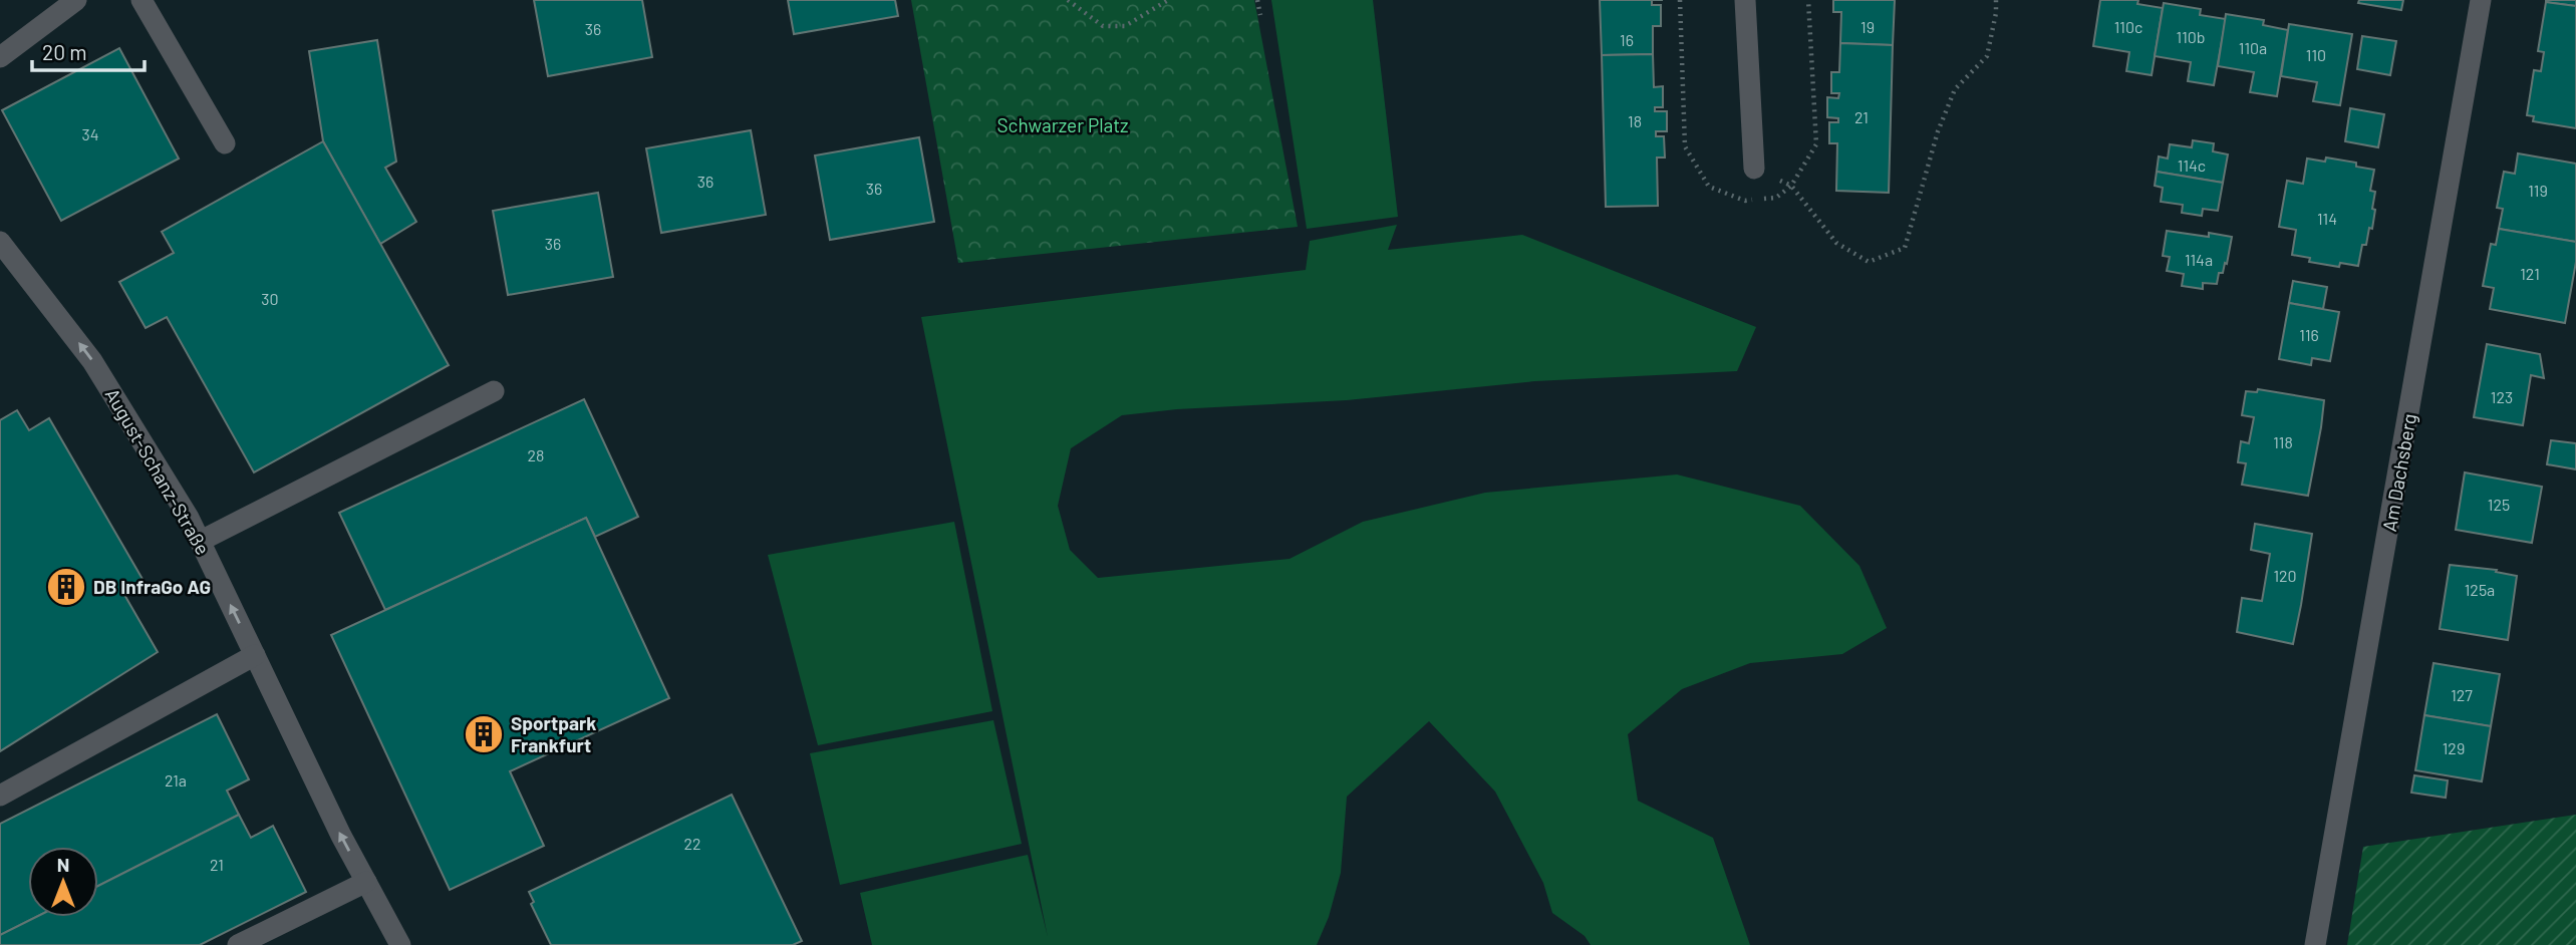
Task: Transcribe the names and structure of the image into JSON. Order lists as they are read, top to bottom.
{
  "streets": {
    "street": ["August-Schanz-Straße", "Am Dachsberg"]
  },
  "one_way": ["August-Schanz-Straße"],
  "parks": ["Schwarzer Platz"],
  "places": {
    "building": ["DB InfraGo AG", "Sportpark Frankfurt"]
  },
  "house_numbers": [
    "19",
    "110c",
    "36",
    "110b",
    "16",
    "110a",
    "110",
    "21",
    "18",
    "34",
    "114c",
    "36",
    "36",
    "119",
    "114",
    "36",
    "114a",
    "121",
    "30",
    "116",
    "123",
    "118",
    "28",
    "125",
    "120",
    "125a",
    "127",
    "129",
    "21a",
    "22",
    "21"
  ],
  "scale_bar": "20 m",
  "north": "top"
}
